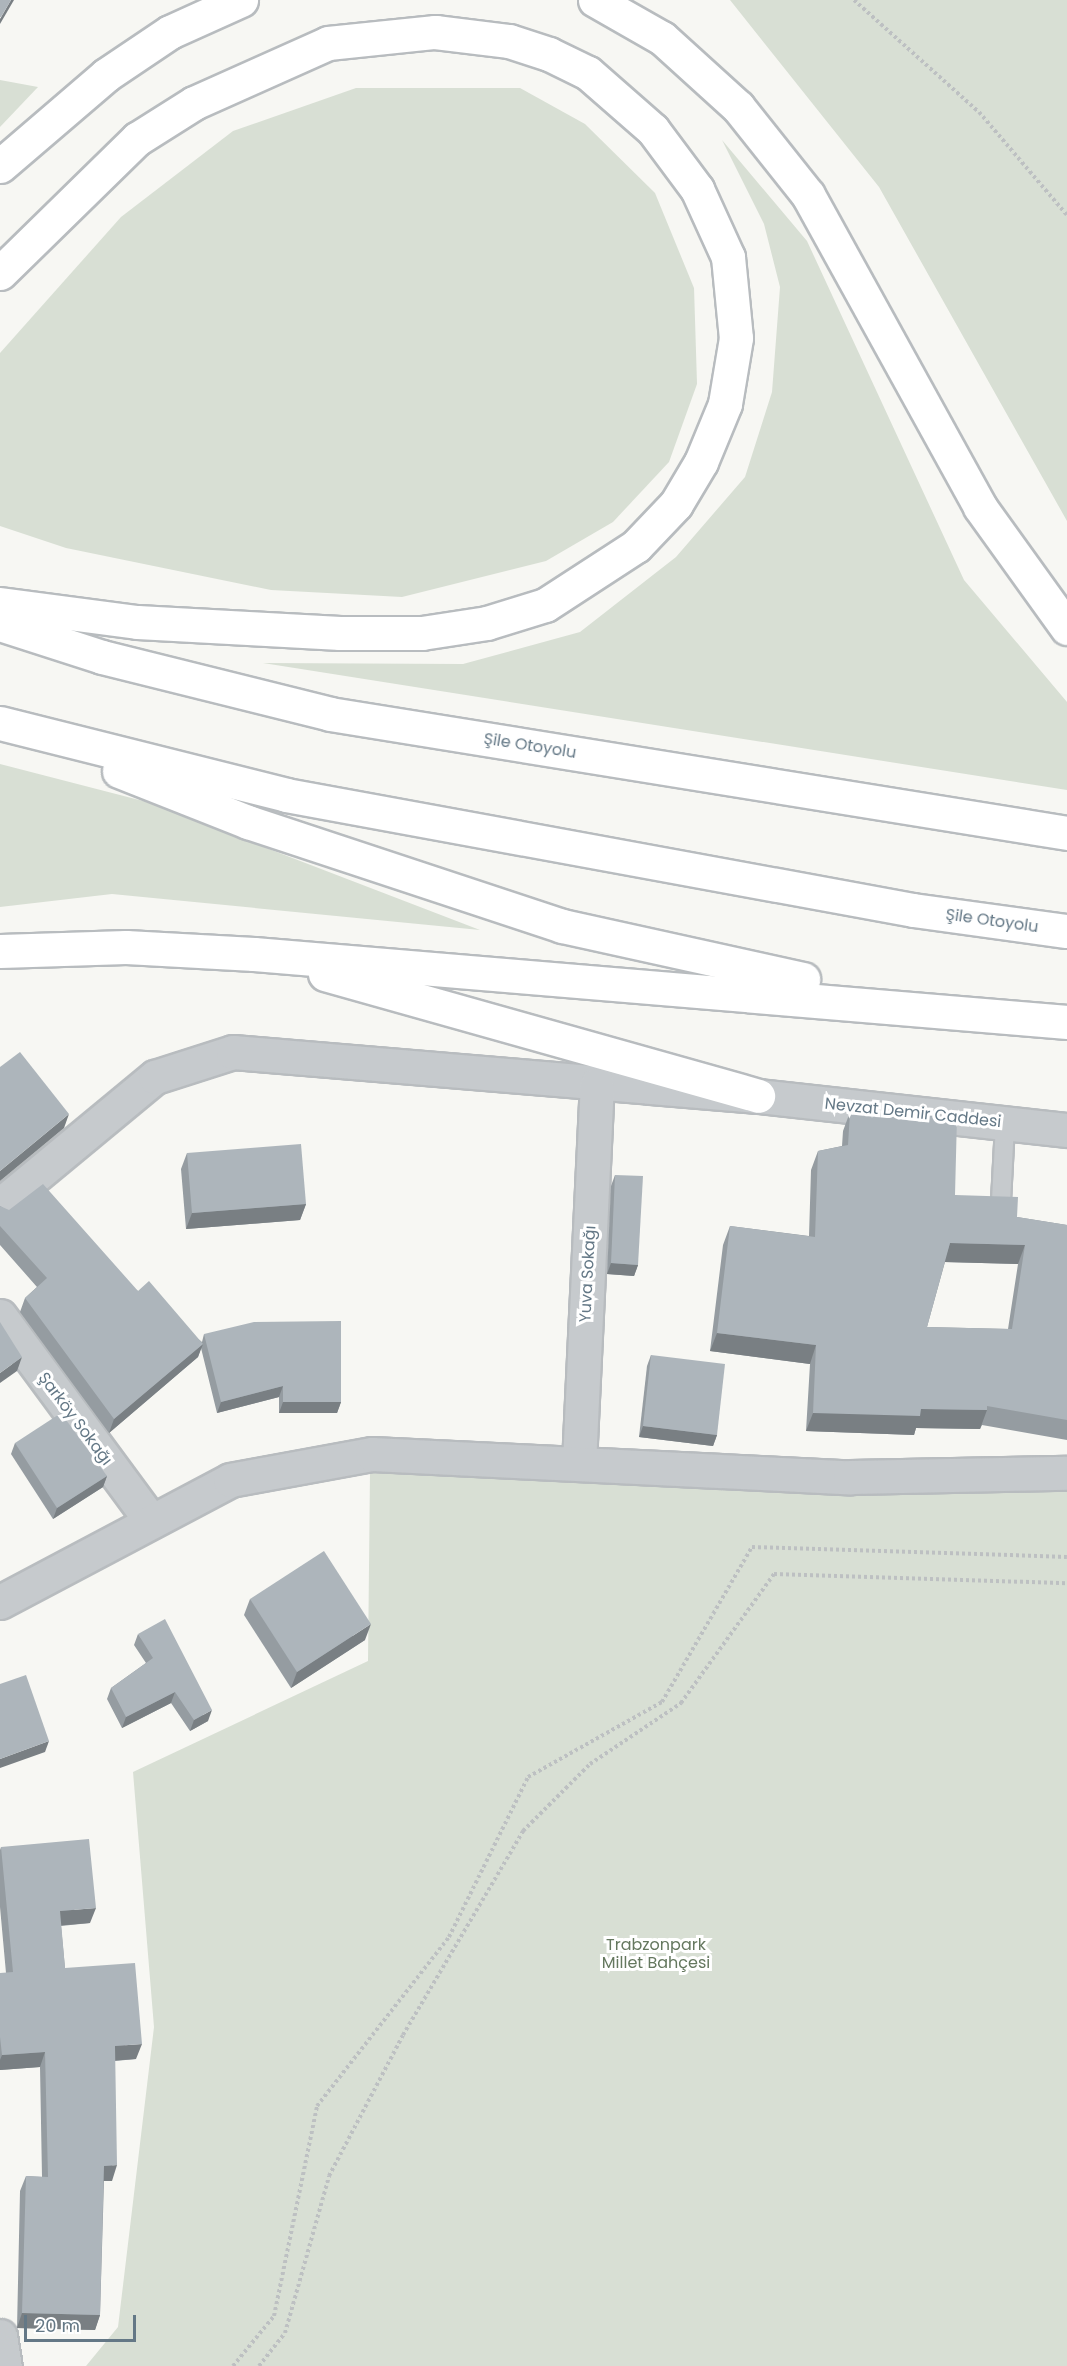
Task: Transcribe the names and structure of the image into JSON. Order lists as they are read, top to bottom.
{
  "streets": {
    "highway": ["Şile Otoyolu"],
    "street": ["Nevzat Demir Caddesi", "Yuva Sokağı", "Şarköy Sokağı"]
  },
  "crossings": [
    ["Nevzat Demir Caddesi", "Yuva Sokağı"]
  ],
  "parks": ["Trabzonpark Millet Bahçesi"],
  "scale_bar": "20 m"
}
